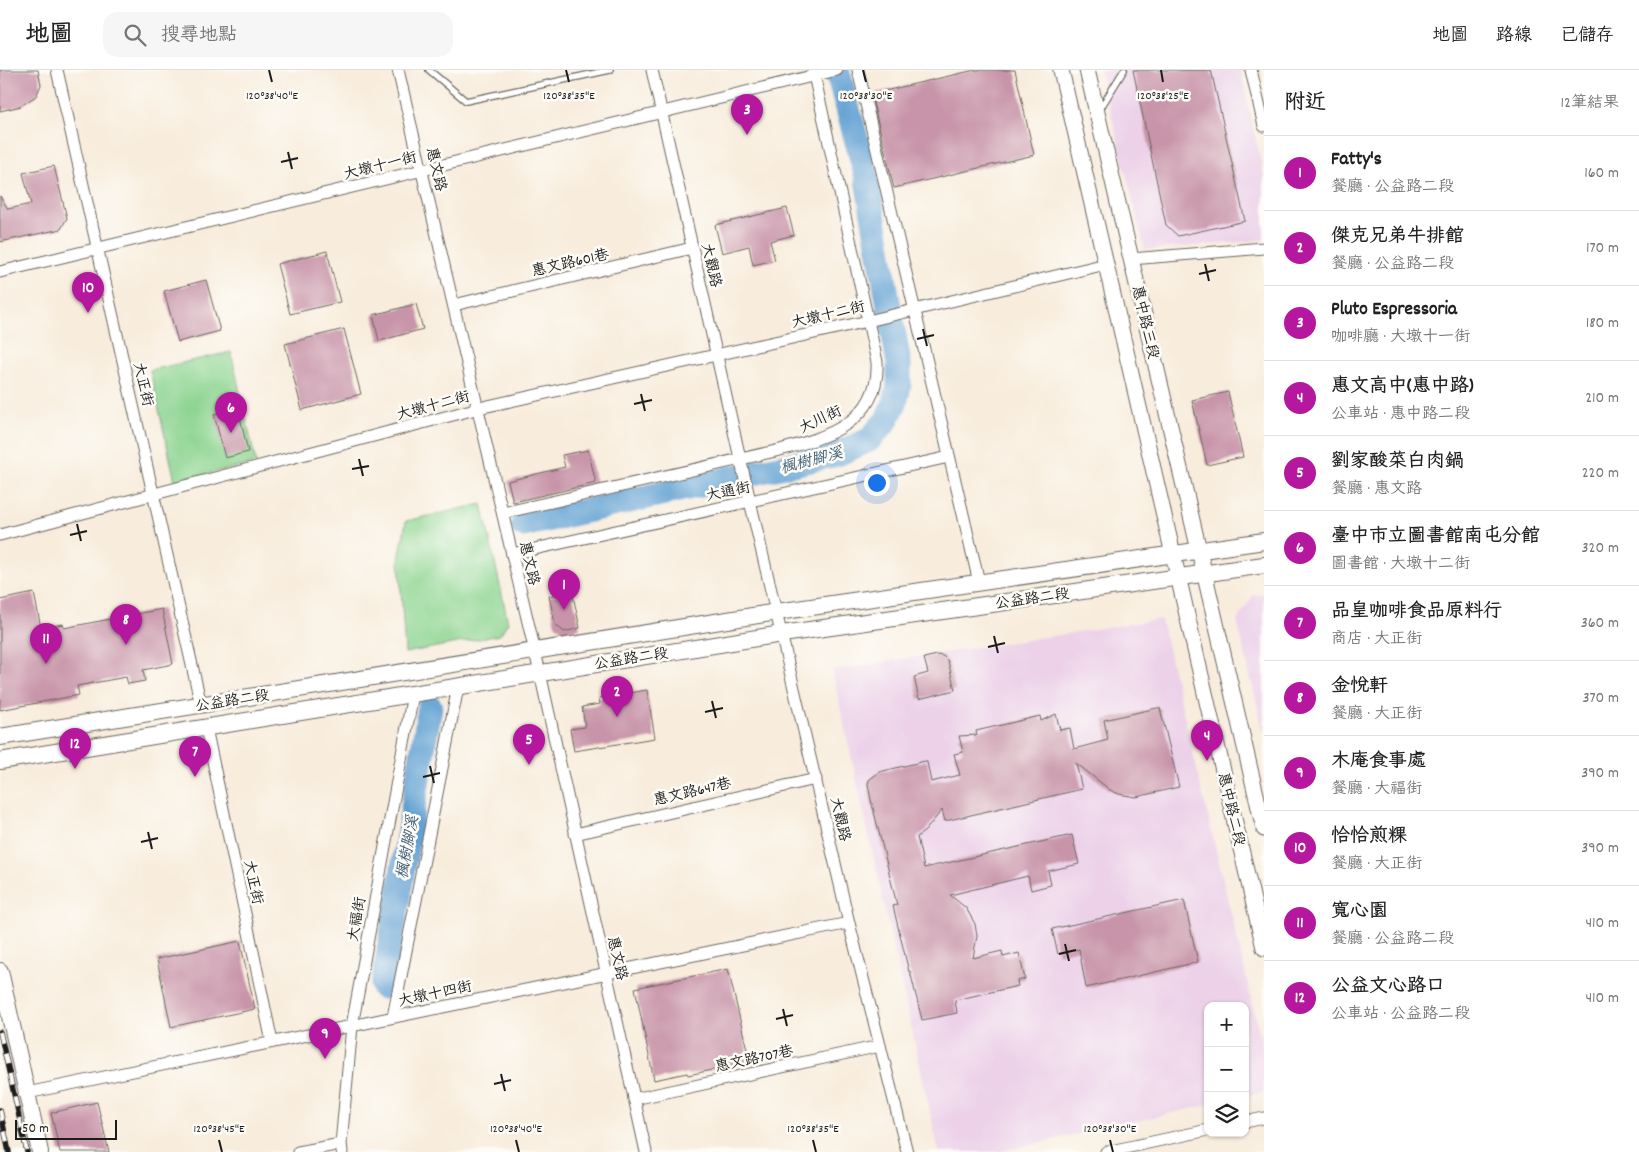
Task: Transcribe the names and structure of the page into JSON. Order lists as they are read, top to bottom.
{
  "streets": {
    "main road": ["公益路二段"],
    "street": [
      "大墩十一街",
      "惠文路",
      "惠文路601巷",
      "大觀路",
      "大墩十二街",
      "惠中路三段",
      "大正街",
      "大川街",
      "大通街",
      "惠文路647巷",
      "惠中路二段",
      "大福街",
      "大墩十四街",
      "惠文路707巷"
    ]
  },
  "crossings": [
    ["大墩十一街", "惠文路"],
    ["大墩十一街", "大觀路"],
    ["大墩十一街", "大正街"],
    ["大墩十一街", "大川街"],
    ["惠文路", "惠文路601巷"],
    ["惠文路", "大墩十二街"],
    ["惠文路", "大川街"],
    ["惠文路", "大通街"],
    ["惠文路", "公益路二段"],
    ["惠文路", "惠文路647巷"],
    ["惠文路", "大墩十四街"],
    ["惠文路", "惠文路707巷"],
    ["惠文路601巷", "大觀路"],
    ["大觀路", "大墩十二街"],
    ["大觀路", "大川街"],
    ["大觀路", "大通街"],
    ["大觀路", "公益路二段"],
    ["大觀路", "惠文路647巷"],
    ["大觀路", "大墩十四街"],
    ["大觀路", "惠文路707巷"],
    ["大墩十二街", "大正街"],
    ["大墩十二街", "大川街"],
    ["惠中路三段", "公益路二段"],
    ["惠中路三段", "惠中路二段"],
    ["大正街", "公益路二段"],
    ["大正街", "大墩十四街"],
    ["公益路二段", "惠中路二段"],
    ["公益路二段", "大福街"],
    ["大福街", "大墩十四街"]
  ],
  "water": ["楓樹腳溪"],
  "scale_bar": "50 m",
  "page": {
    "header": "地圖",
    "search": "搜尋地點",
    "nav": ["地圖", "路線", "已儲存"],
    "heading": ["附近", "12筆結果"],
    "pins": [
      "3",
      "10",
      "6",
      "1",
      "8",
      "11",
      "2",
      "4",
      "5",
      "12",
      "7",
      "9"
    ],
    "list": [
      {
        "mark": "1",
        "name": "Fatty's",
        "note": "餐廳 · 公益路二段",
        "value": "160 m"
      },
      {
        "mark": "2",
        "name": "傑克兄弟牛排館",
        "note": "餐廳 · 公益路二段",
        "value": "170 m"
      },
      {
        "mark": "3",
        "name": "Pluto Espressoria",
        "note": "咖啡廳 · 大墩十一街",
        "value": "180 m"
      },
      {
        "mark": "4",
        "name": "惠文高中(惠中路)",
        "note": "公車站 · 惠中路二段",
        "value": "210 m"
      },
      {
        "mark": "5",
        "name": "劉家酸菜白肉鍋",
        "note": "餐廳 · 惠文路",
        "value": "220 m"
      },
      {
        "mark": "6",
        "name": "臺中市立圖書館南屯分館",
        "note": "圖書館 · 大墩十二街",
        "value": "320 m"
      },
      {
        "mark": "7",
        "name": "品皇咖啡食品原料行",
        "note": "商店 · 大正街",
        "value": "360 m"
      },
      {
        "mark": "8",
        "name": "金悅軒",
        "note": "餐廳 · 大正街",
        "value": "370 m"
      },
      {
        "mark": "9",
        "name": "木庵食事處",
        "note": "餐廳 · 大福街",
        "value": "390 m"
      },
      {
        "mark": "10",
        "name": "恰恰煎粿",
        "note": "餐廳 · 大正街",
        "value": "390 m"
      },
      {
        "mark": "11",
        "name": "寬心園",
        "note": "餐廳 · 公益路二段",
        "value": "410 m"
      },
      {
        "mark": "12",
        "name": "公益文心路口",
        "note": "公車站 · 公益路二段",
        "value": "410 m"
      }
    ],
    "map_buttons": ["+", "−"],
    "scale": "50 m"
  },
  "coordinates": [
    "120°38'40\"E",
    "120°38'35\"E",
    "120°38'30\"E",
    "120°38'25\"E",
    "120°38'45\"E"
  ]
}
